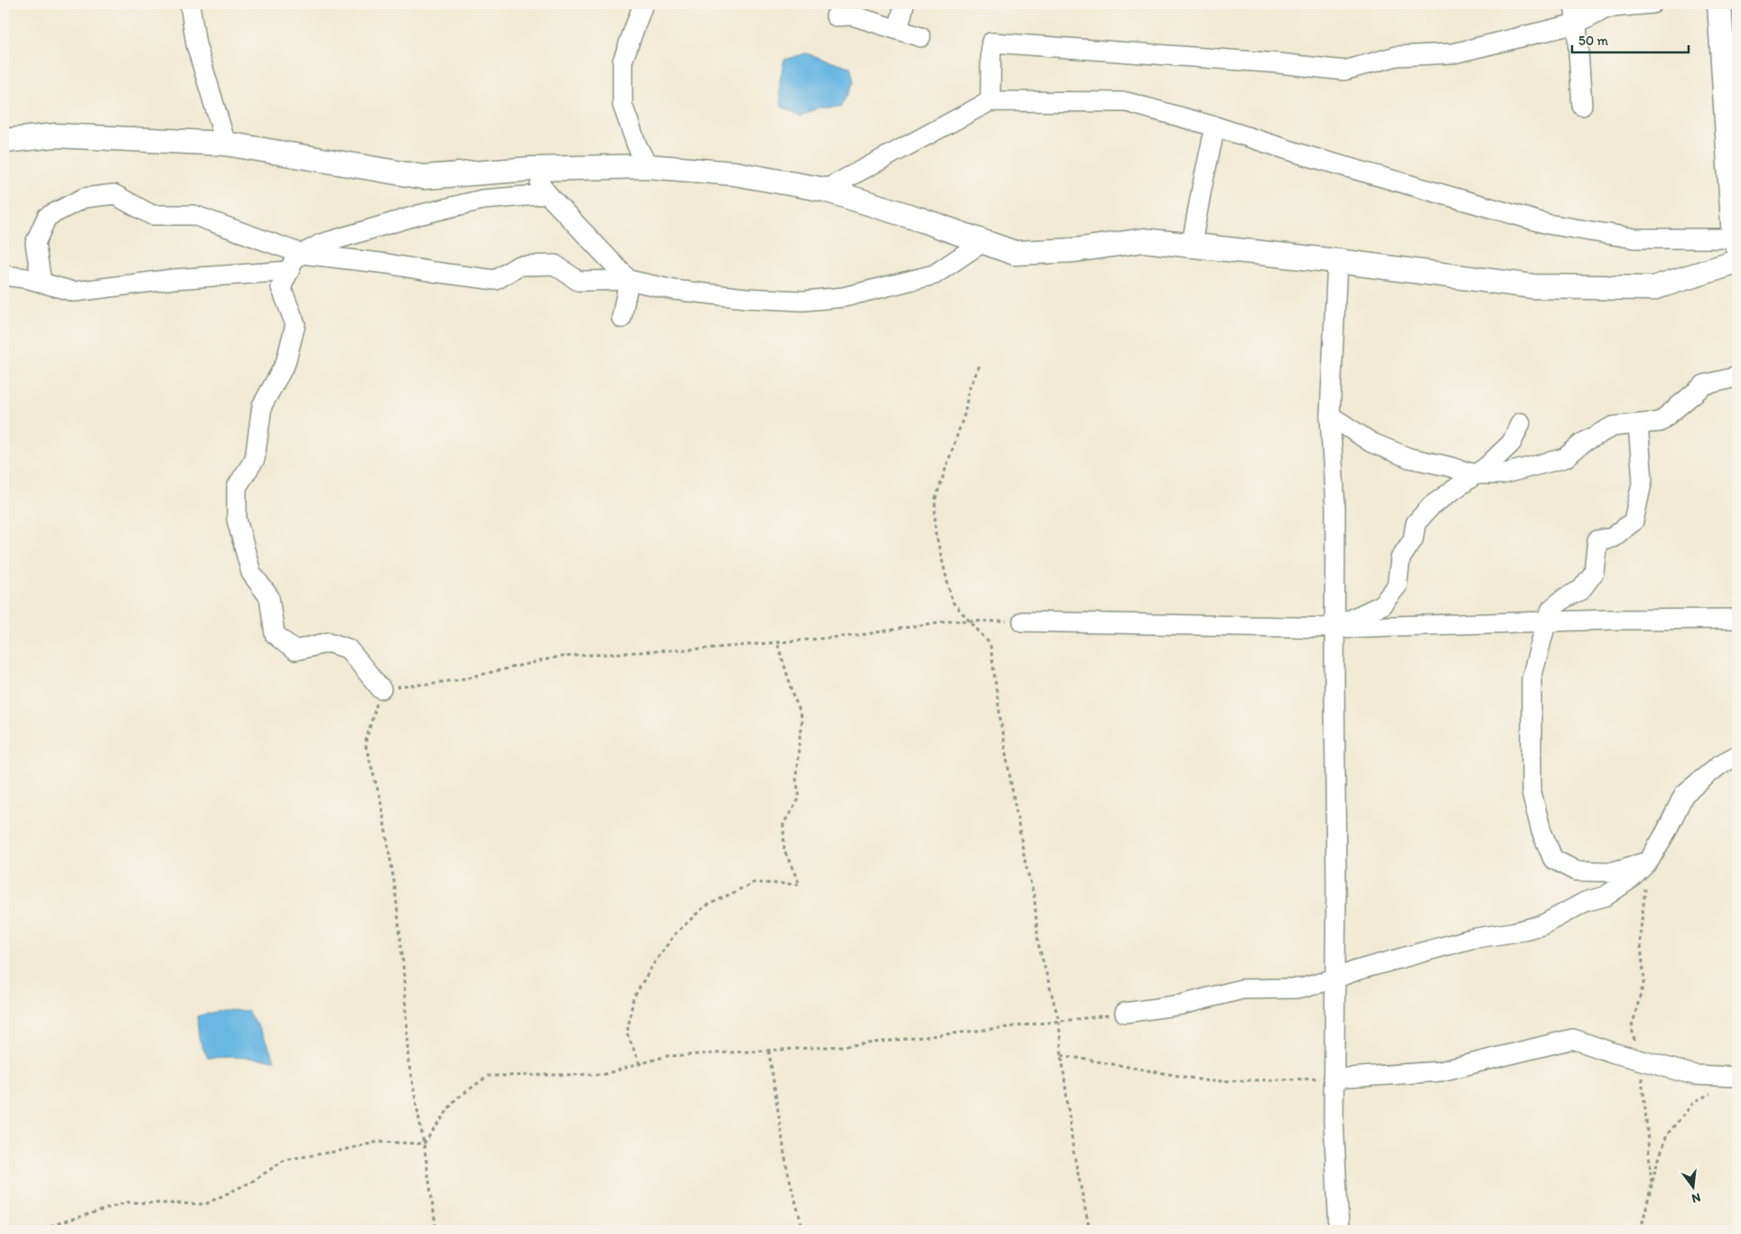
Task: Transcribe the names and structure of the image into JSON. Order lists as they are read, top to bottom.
{
  "scale_bar": "50 m",
  "north": "bottom"
}
